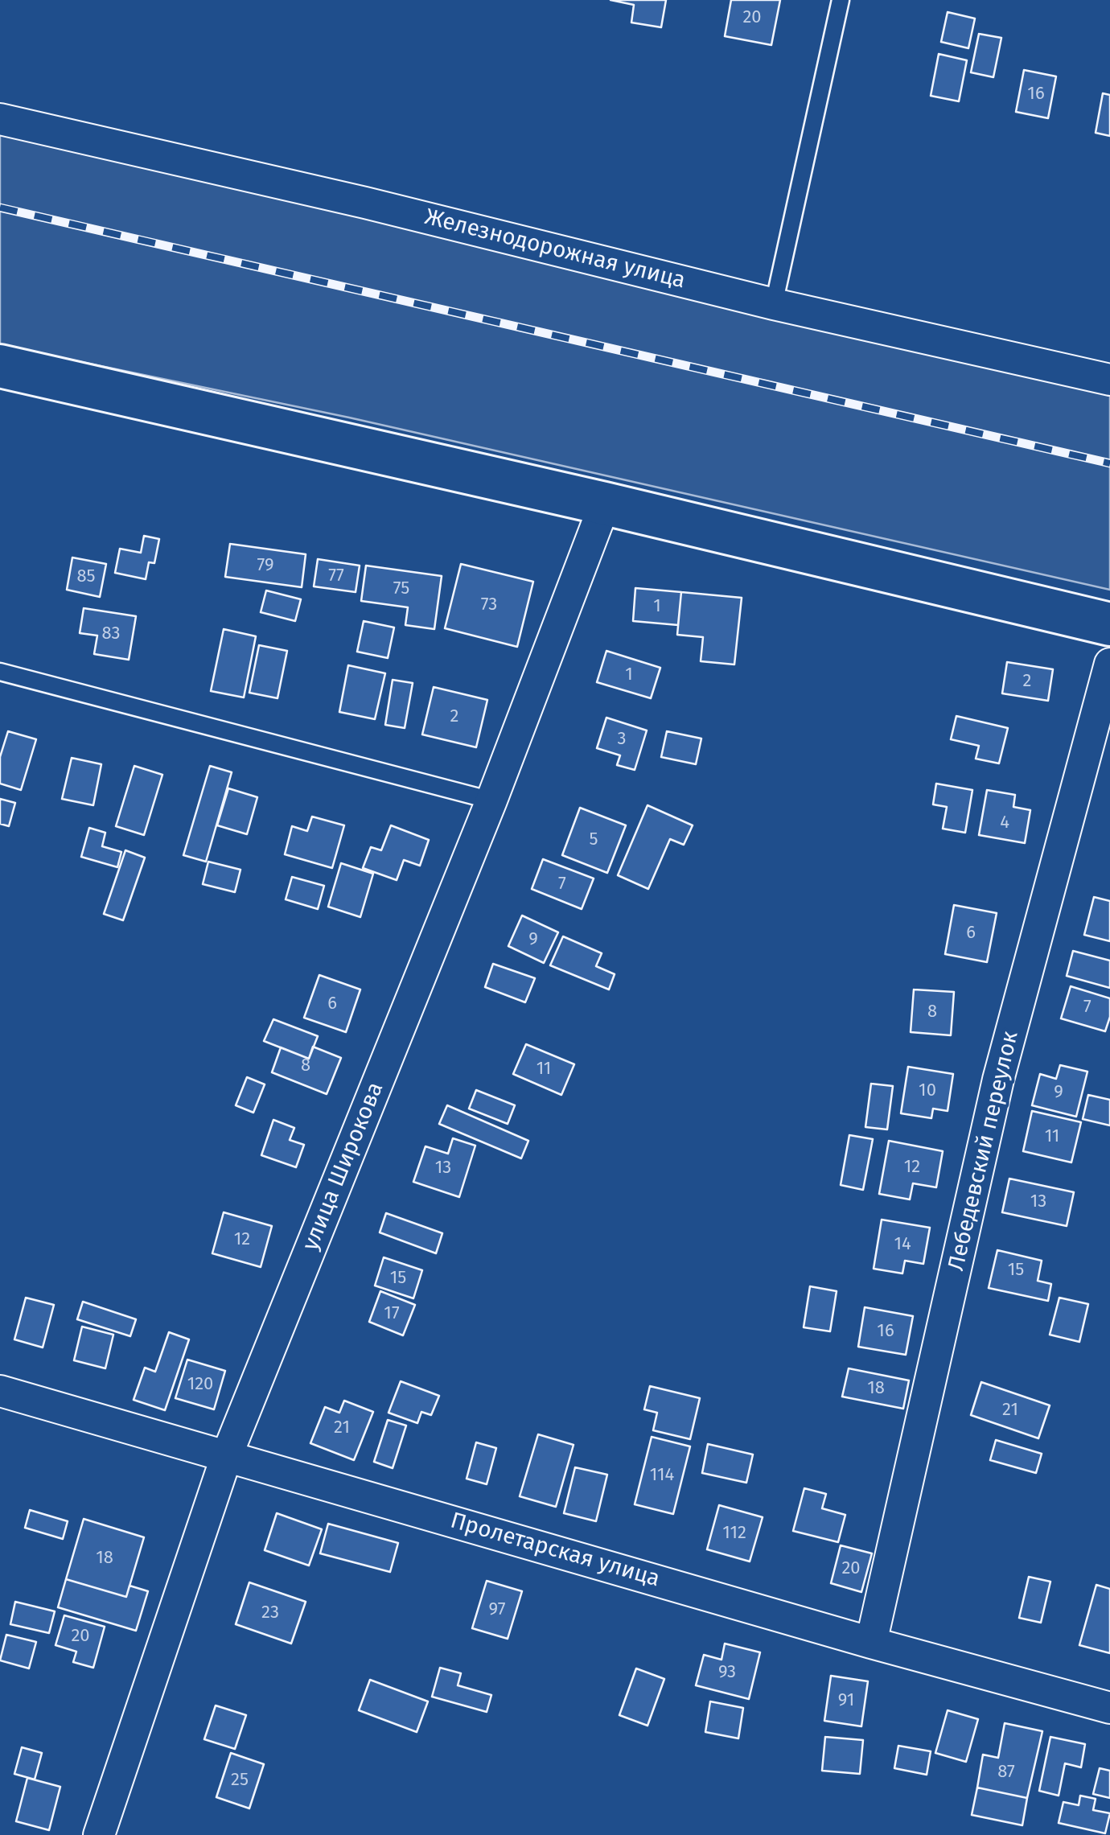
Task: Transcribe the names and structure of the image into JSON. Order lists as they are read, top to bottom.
{
  "streets": {
    "street": [
      "Железнодорожная улица",
      "Лебедевский переулок",
      "улица Широкова",
      "Пролетарская улица"
    ]
  },
  "crossings": [
    ["Лебедевский переулок", "Пролетарская улица"],
    ["улица Широкова", "Пролетарская улица"]
  ],
  "house_numbers": [
    "20",
    "16",
    "79",
    "77",
    "85",
    "75",
    "73",
    "1",
    "83",
    "1",
    "2",
    "2",
    "3",
    "4",
    "5",
    "7",
    "6",
    "9",
    "6",
    "7",
    "8",
    "8",
    "11",
    "10",
    "9",
    "11",
    "12",
    "13",
    "13",
    "12",
    "14",
    "15",
    "15",
    "17",
    "16",
    "120",
    "18",
    "21",
    "21",
    "114",
    "112",
    "18",
    "20",
    "97",
    "23",
    "20",
    "93",
    "91",
    "87",
    "25"
  ]
}
